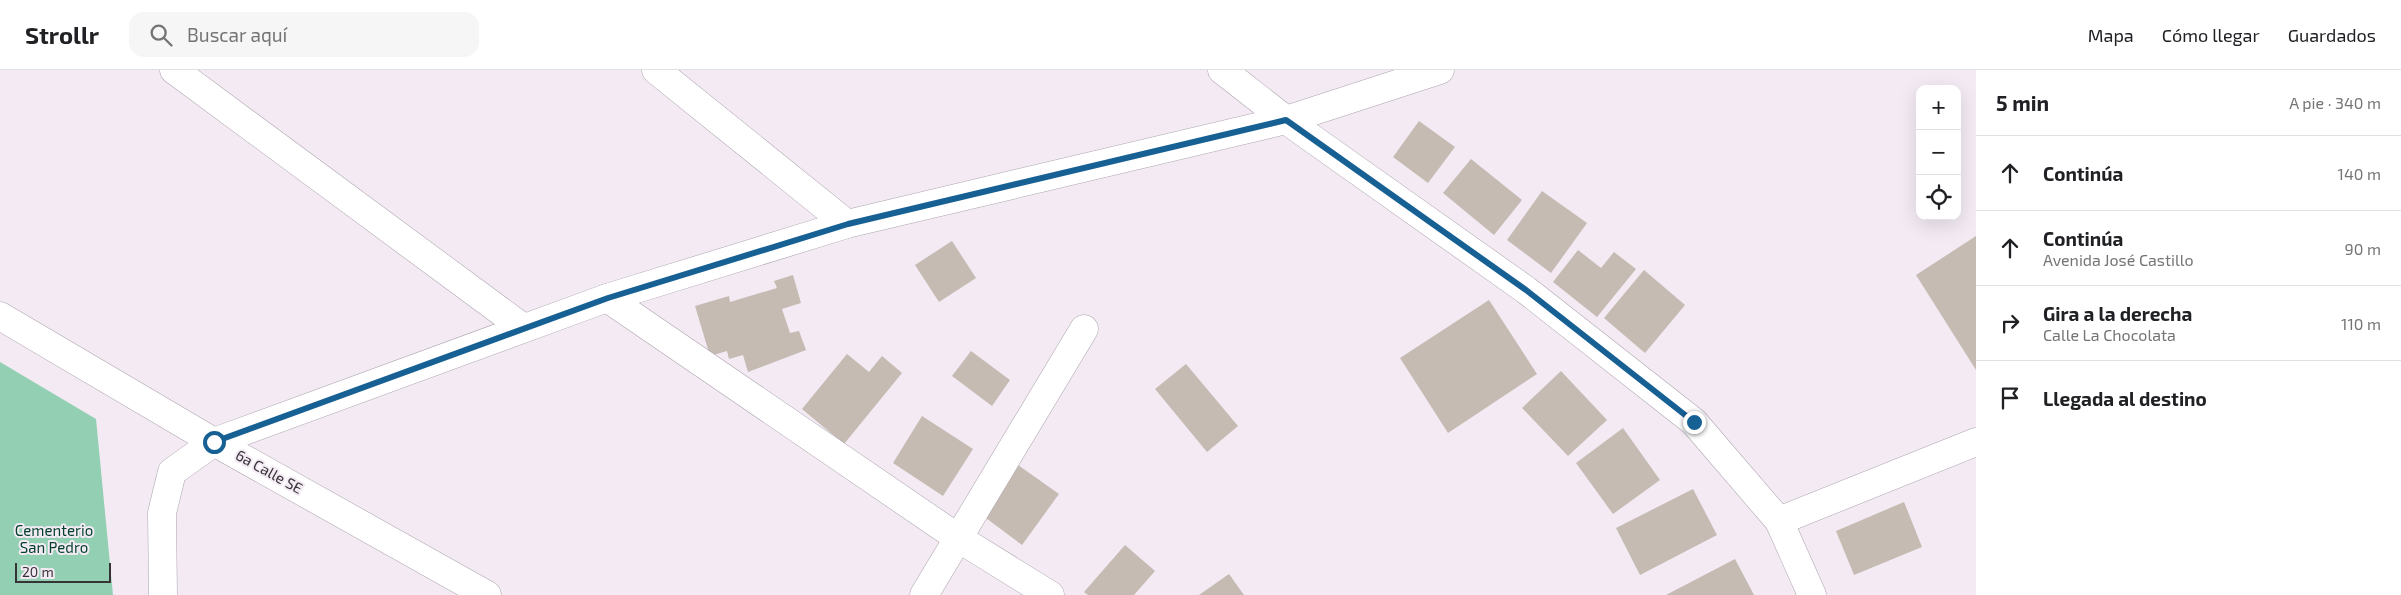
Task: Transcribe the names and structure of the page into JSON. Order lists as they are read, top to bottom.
{
  "streets": {
    "street": ["6a Calle SE"]
  },
  "parks": ["Cementerio San Pedro"],
  "scale_bar": "20 m",
  "page": {
    "header": "Strollr",
    "search": "Buscar aquí",
    "nav": ["Mapa", "Cómo llegar", "Guardados"],
    "heading": ["5 min", "A pie · 340 m"],
    "map_buttons": ["+", "−"],
    "list": [
      ["Continúa", "140 m"],
      ["Continúa", "Avenida José Castillo", "90 m"],
      ["Gira a la derecha", "Calle La Chocolata", "110 m"],
      "Llegada al destino"
    ],
    "scale": "20 m"
  }
}
